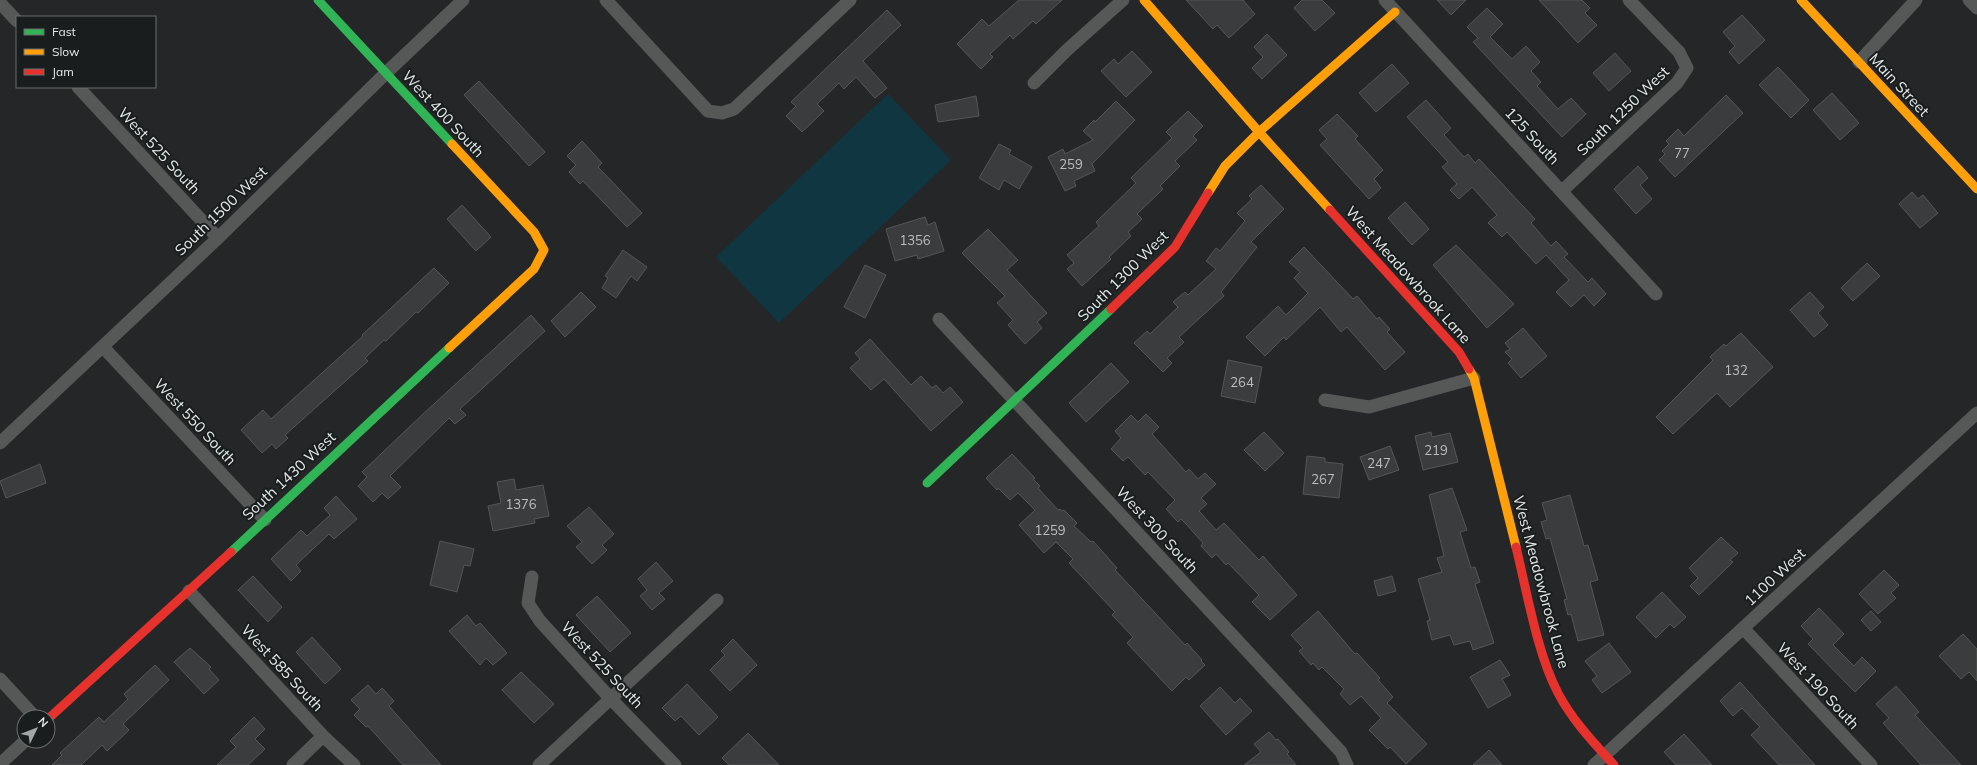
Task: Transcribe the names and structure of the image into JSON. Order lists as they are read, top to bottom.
{
  "streets": {
    "street": [
      "Main Street",
      "South 1250 West",
      "West 400 South",
      "125 South",
      "West 525 South",
      "South 1500 West",
      "West Meadowbrook Lane",
      "South 1300 West",
      "West 550 South",
      "South 1430 West",
      "West 300 South",
      "1100 West",
      "West 585 South",
      "West 190 South"
    ]
  },
  "crossings": [
    ["South 1250 West", "125 South"],
    ["West 400 South", "South 1500 West"],
    ["West 400 South", "South 1430 West"],
    ["125 South", "South 1300 West"],
    ["West 525 South", "South 1500 West"],
    ["South 1500 West", "West 550 South"],
    ["West Meadowbrook Lane", "South 1300 West"],
    ["West Meadowbrook Lane", "1100 West"],
    ["South 1300 West", "West 300 South"],
    ["West 550 South", "South 1430 West"],
    ["South 1430 West", "West 585 South"],
    ["1100 West", "West 190 South"]
  ],
  "house_numbers": [
    "77",
    "259",
    "1356",
    "132",
    "264",
    "219",
    "247",
    "267",
    "1376",
    "1259"
  ],
  "legend": ["Fast", "Slow", "Jam"],
  "north": "top right"
}
